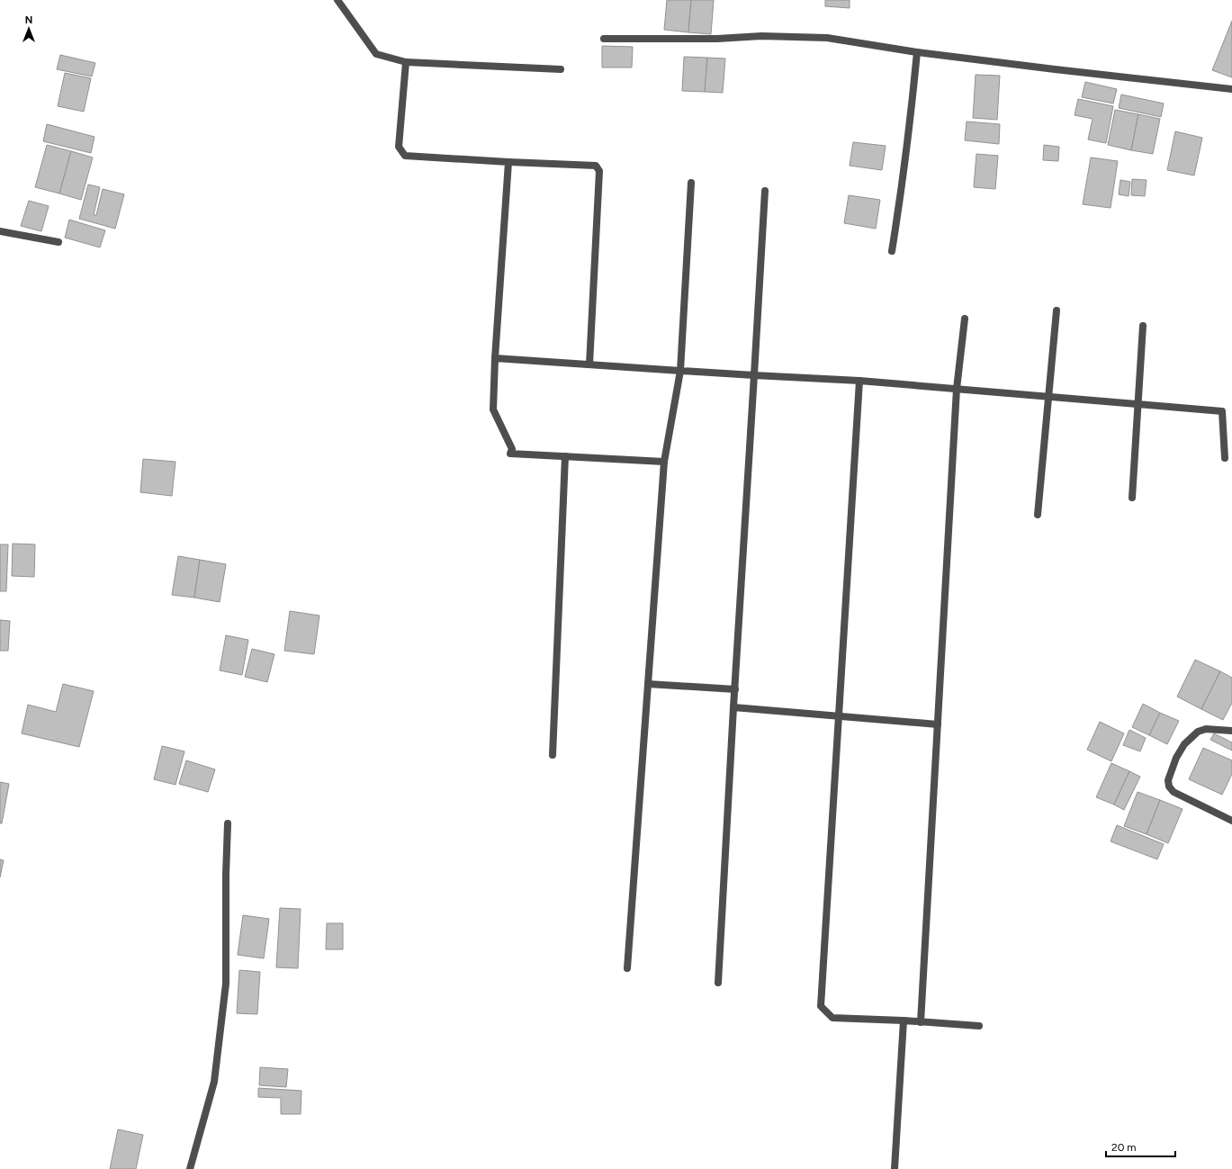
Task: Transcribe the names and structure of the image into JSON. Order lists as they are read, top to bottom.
{
  "scale_bar": "20 m",
  "north": "top"
}
